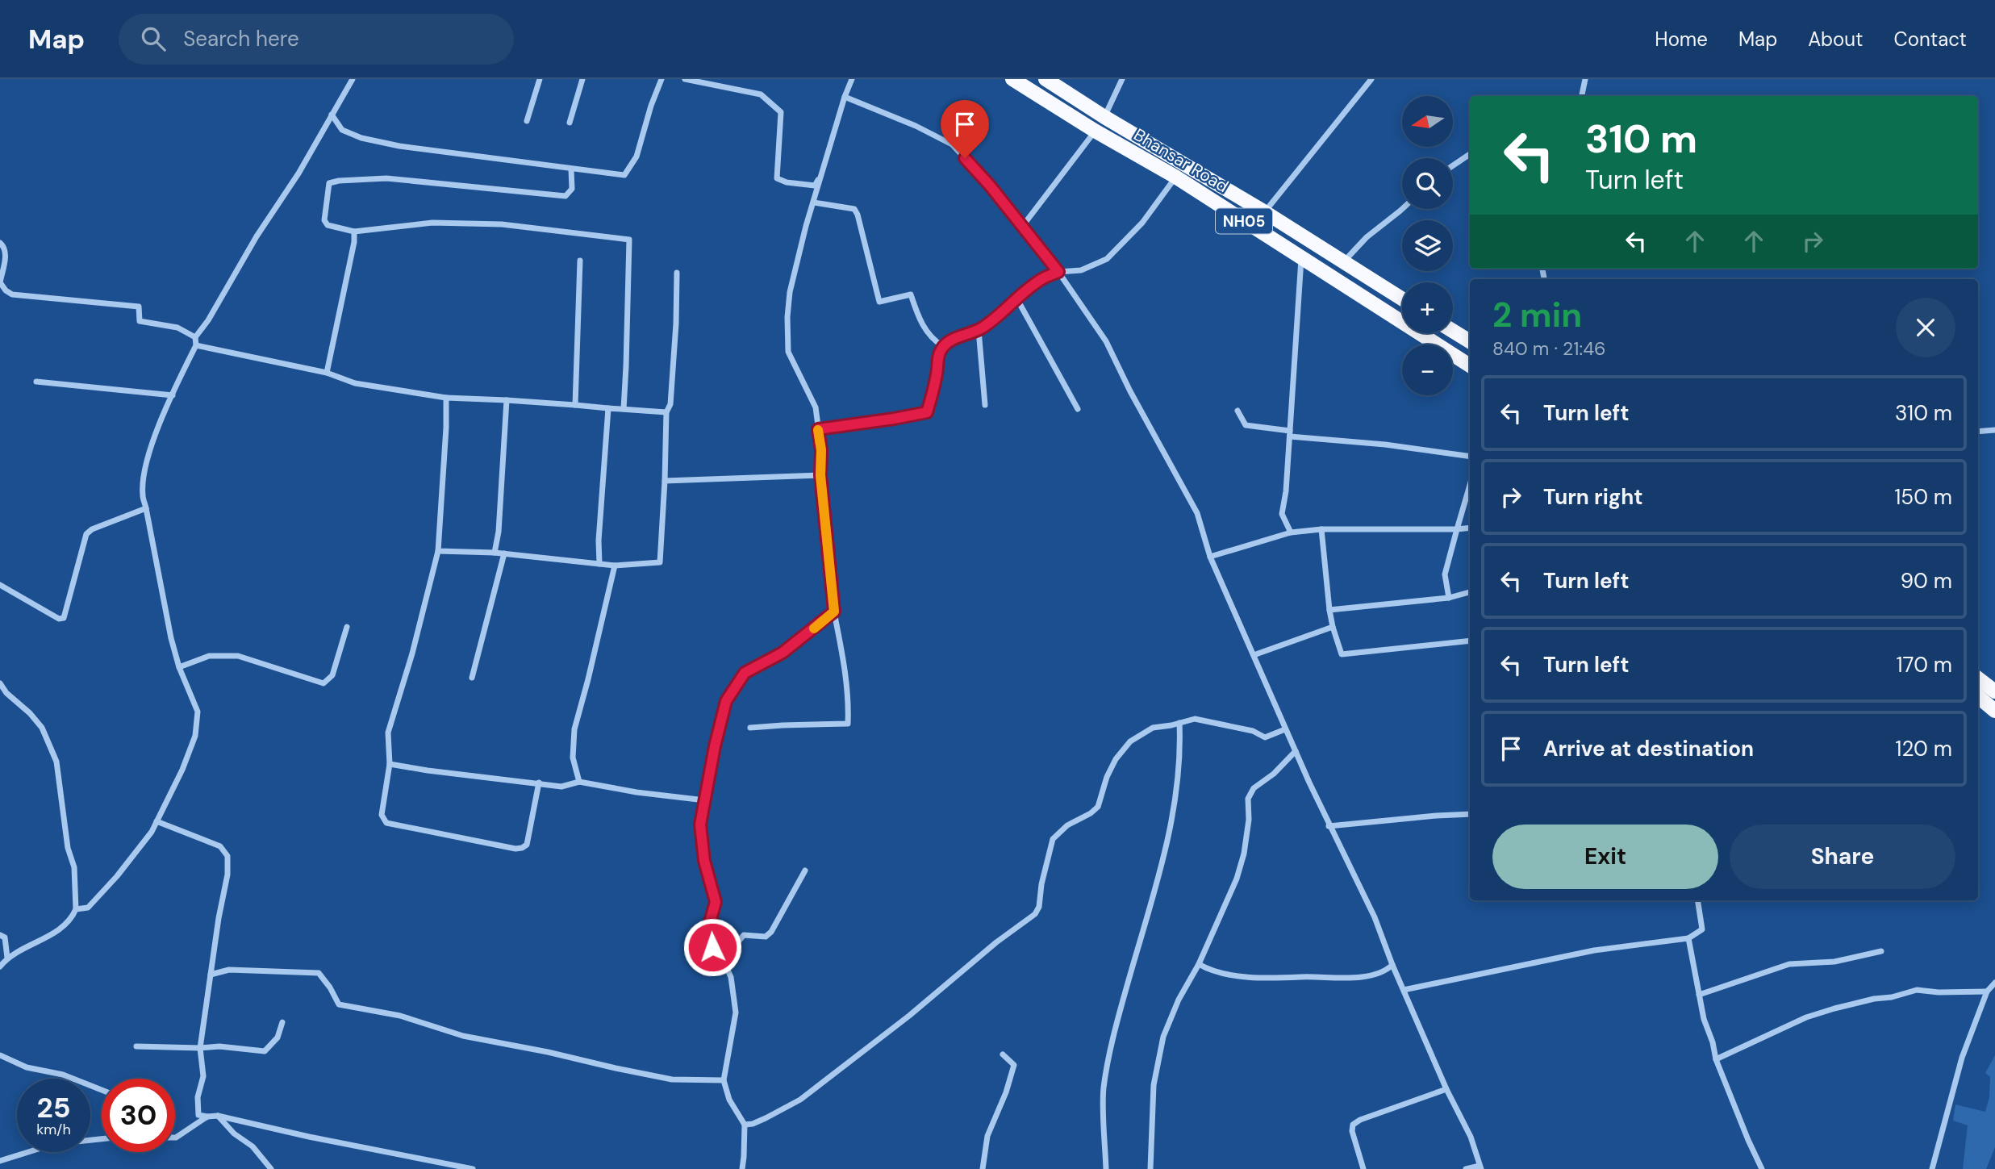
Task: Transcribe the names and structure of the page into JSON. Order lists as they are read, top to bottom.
{
  "streets": {
    "highway": ["Bhansar Road", "NH05"]
  },
  "north": "left",
  "page": {
    "header": "Map",
    "search": "Search here",
    "nav": [
      "Home",
      "Map",
      "About",
      "Contact"
    ],
    "map_buttons": ["+", "−"],
    "turn": ["310 m", "Turn left"],
    "heading": ["2 min", "840 m · 21:46"],
    "list": [
      {
        "name": "Turn left",
        "value": "310 m"
      },
      {
        "name": "Turn right",
        "value": "150 m"
      },
      {
        "name": "Turn left",
        "value": "90 m"
      },
      {
        "name": "Turn left",
        "value": "170 m"
      },
      {
        "name": "Arrive at destination",
        "value": "120 m"
      }
    ],
    "buttons": ["Exit", "Share"],
    "speed": "25 km/h",
    "limit": "30"
  }
}
